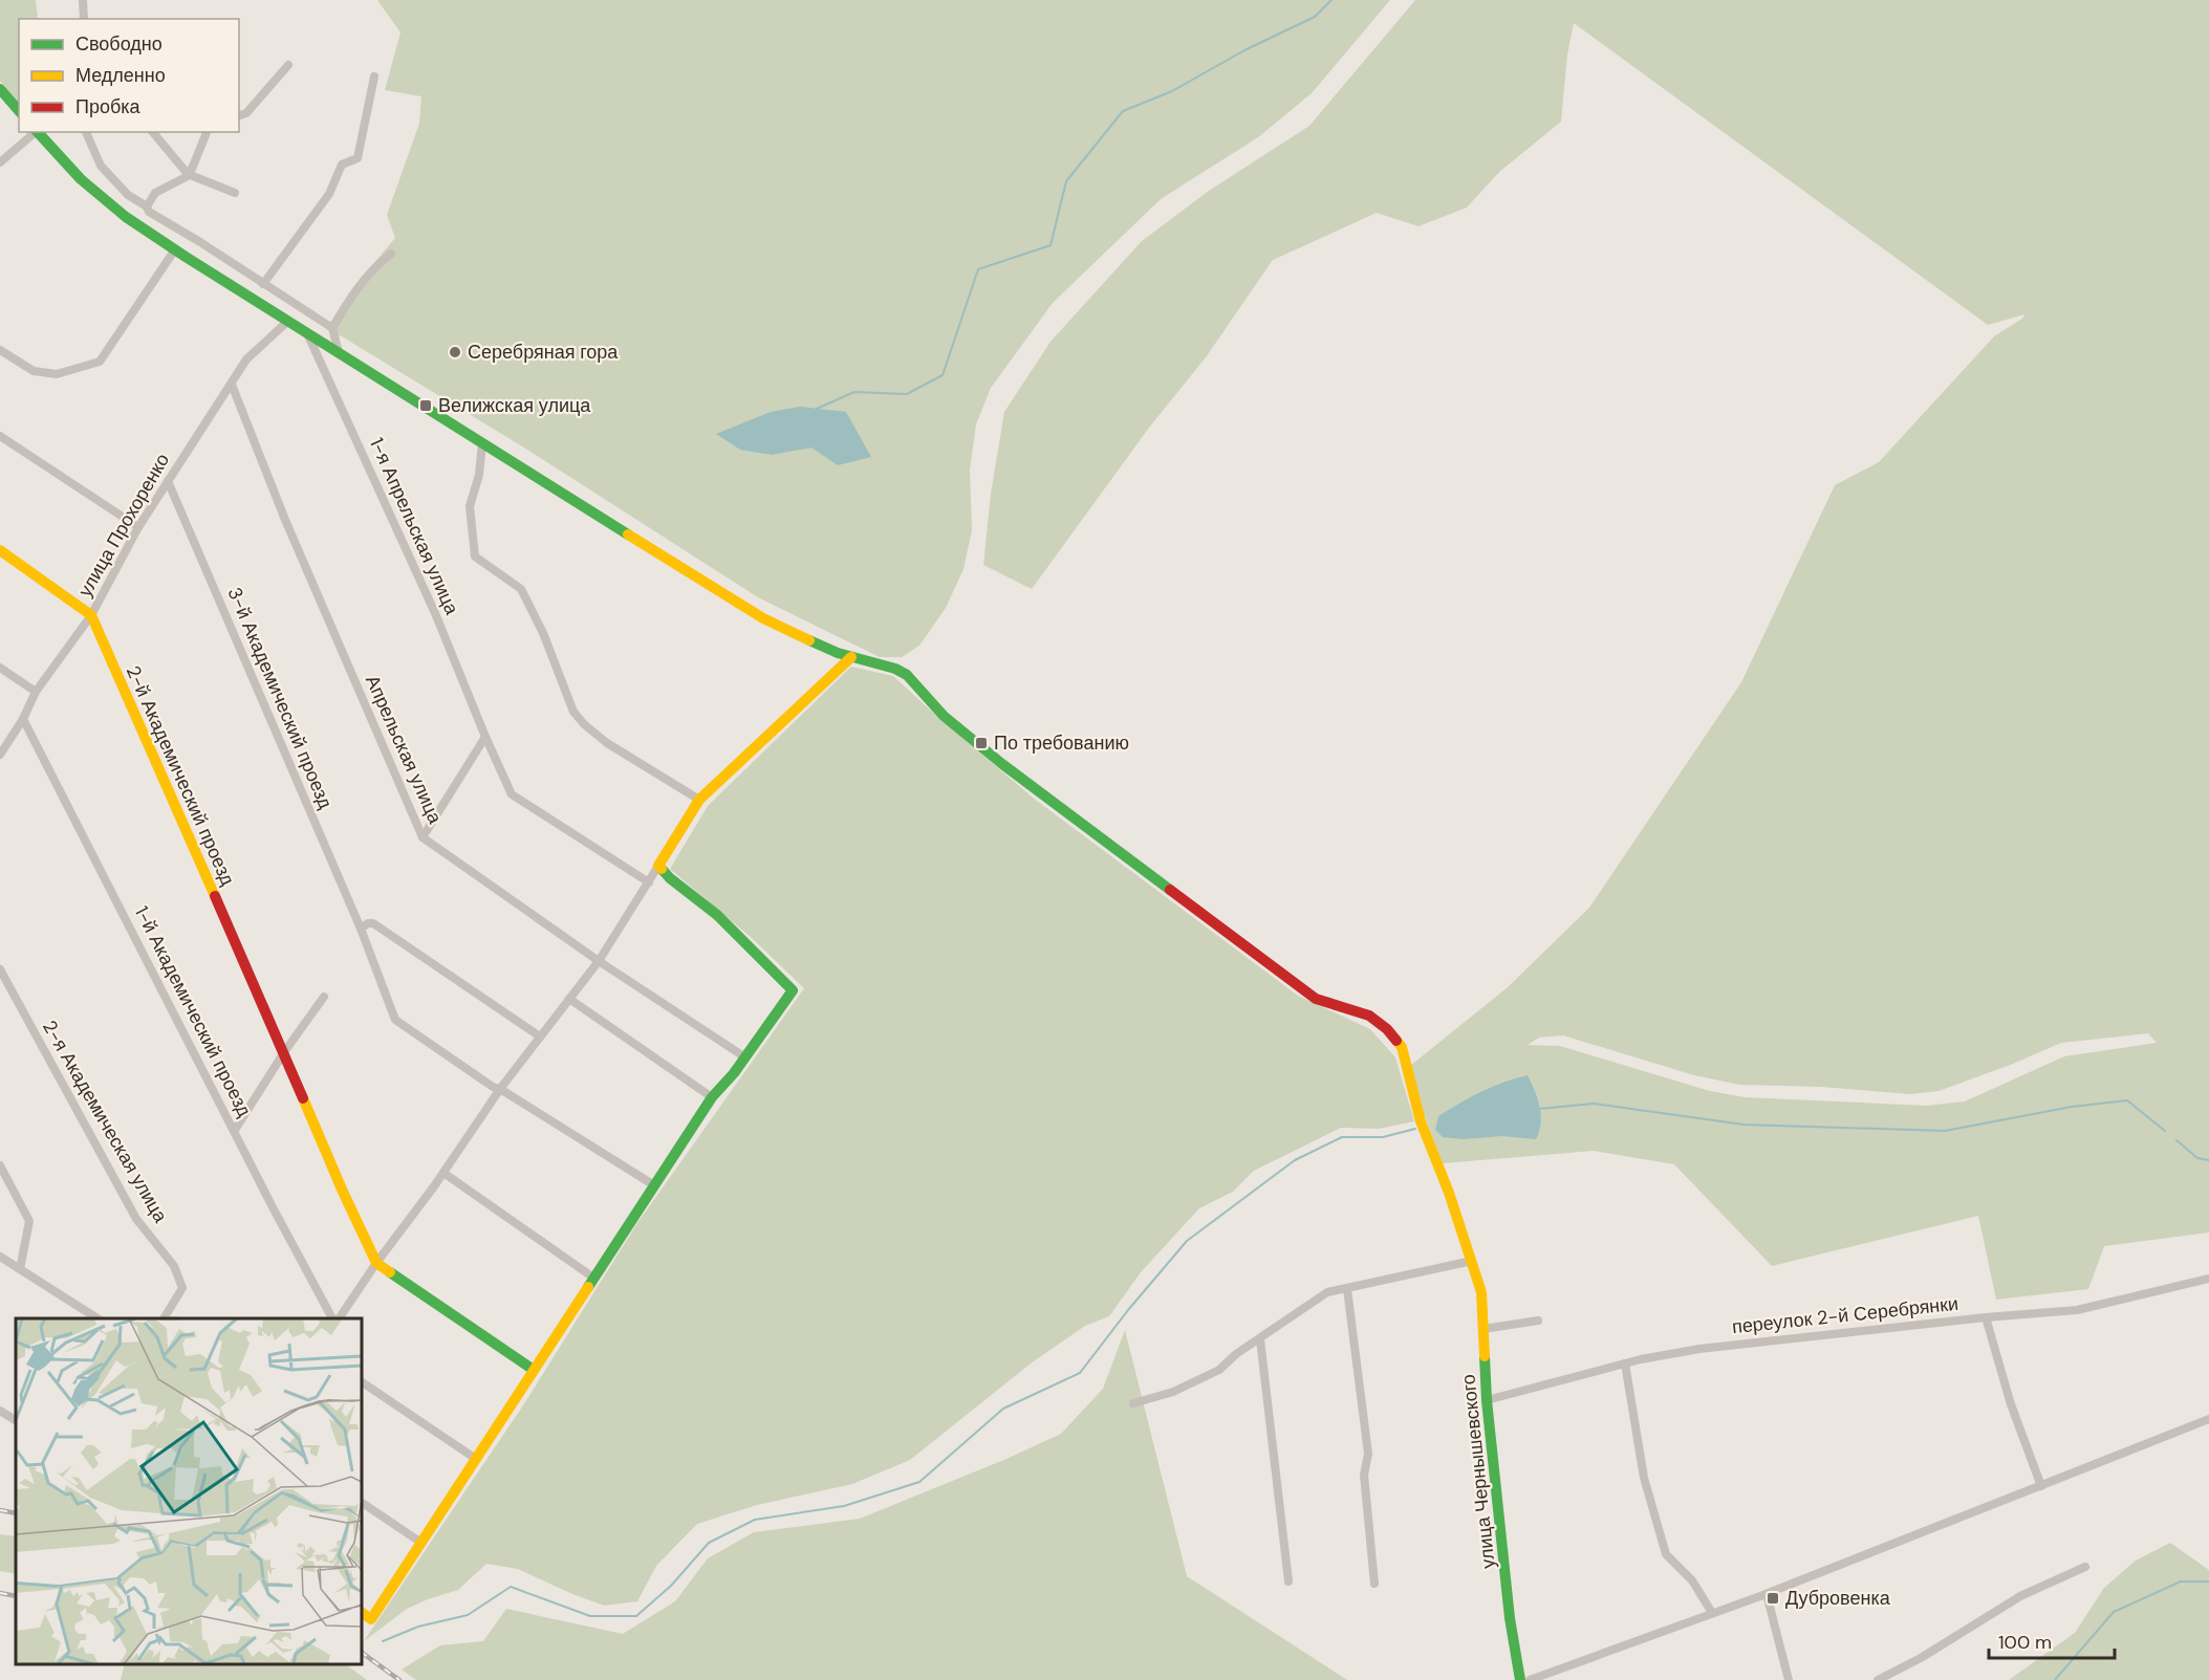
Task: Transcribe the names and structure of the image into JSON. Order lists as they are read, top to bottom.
{
  "streets": {
    "street": [
      "улица Прохоренко",
      "1-я Апрельская улица",
      "3-й Академический проезд",
      "Апрельская улица",
      "2-й Академический проезд",
      "1-й Академический проезд",
      "2-я Академическая улица",
      "переулок 2-й Серебрянки",
      "улица Чернышевского"
    ]
  },
  "crossings": [
    ["улица Прохоренко", "3-й Академический проезд"],
    ["улица Прохоренко", "Апрельская улица"],
    ["улица Прохоренко", "2-й Академический проезд"],
    ["улица Прохоренко", "1-й Академический проезд"],
    ["улица Прохоренко", "улица Чернышевского"],
    ["1-я Апрельская улица", "улица Чернышевского"],
    ["переулок 2-й Серебрянки", "улица Чернышевского"]
  ],
  "places": {
    "other": ["Серебряная гора"],
    "transit": ["Велижская улица", "По требованию", "Дубровенка"]
  },
  "legend": ["Свободно", "Медленно", "Пробка"],
  "scale_bar": "100 m"
}
